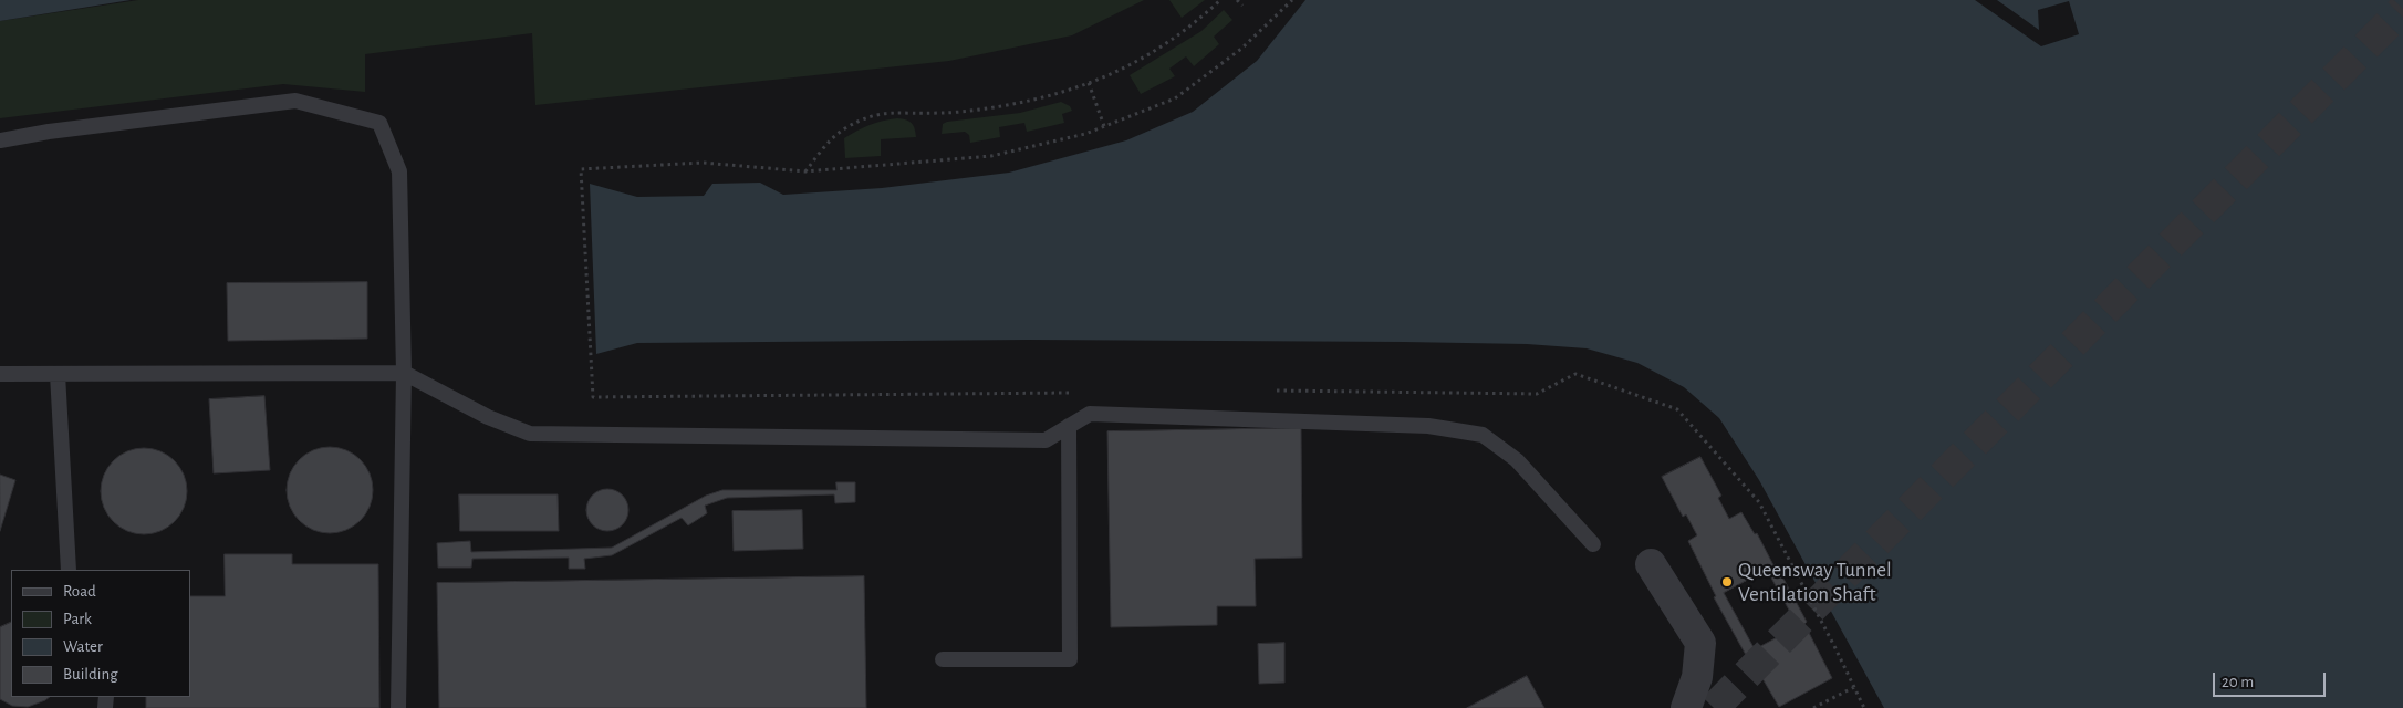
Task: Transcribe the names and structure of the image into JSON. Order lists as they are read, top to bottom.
{
  "places": ["Queensway Tunnel Ventilation Shaft"],
  "legend": [
    "Road",
    "Park",
    "Water",
    "Building"
  ],
  "scale_bar": "20 m"
}
